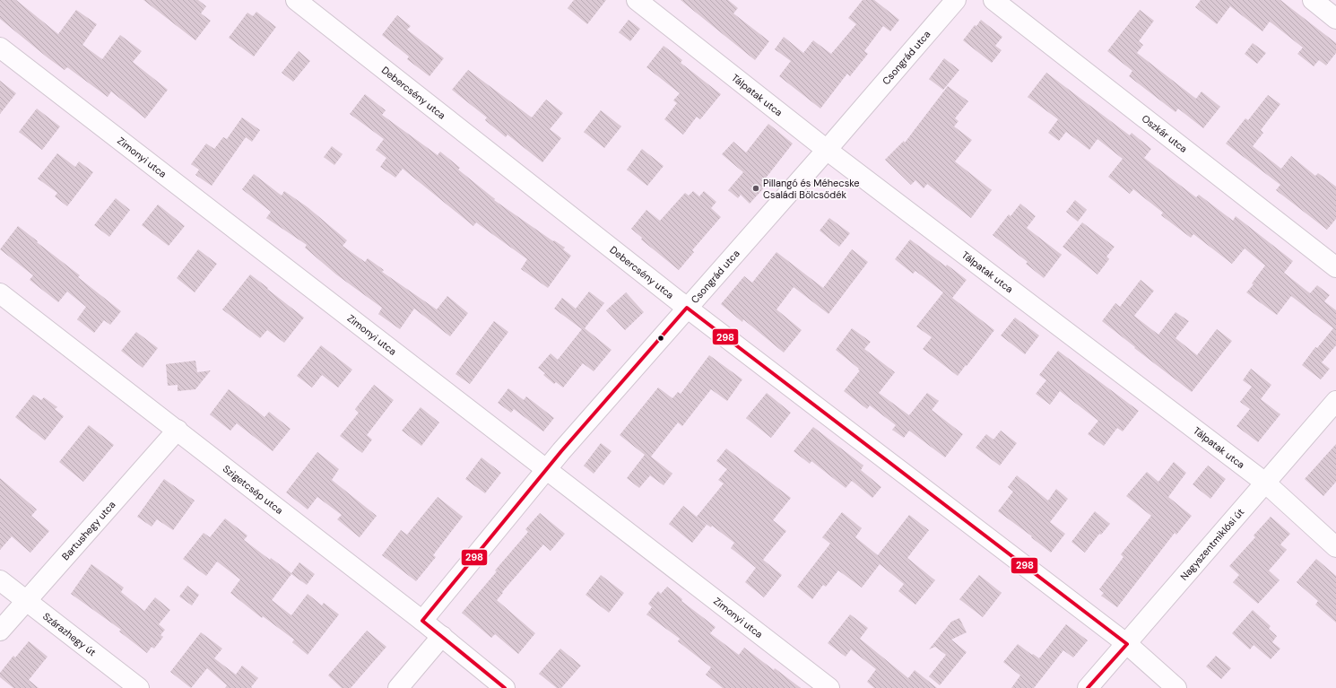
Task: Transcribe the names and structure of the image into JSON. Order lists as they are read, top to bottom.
{
  "streets": {
    "street": [
      "Csongrád utca",
      "Debercsény utca",
      "Tálpatak utca",
      "Oszkár utca",
      "Zimonyi utca",
      "Szigetcsép utca",
      "Bartushegy utca",
      "Nagyszentmiklósi út",
      "Szárazhegy út"
    ]
  },
  "crossings": [
    ["Csongrád utca", "Debercsény utca"],
    ["Csongrád utca", "Tálpatak utca"],
    ["Csongrád utca", "Zimonyi utca"],
    ["Csongrád utca", "Szigetcsép utca"],
    ["Debercsény utca", "Nagyszentmiklósi út"],
    ["Tálpatak utca", "Nagyszentmiklósi út"],
    ["Szigetcsép utca", "Bartushegy utca"],
    ["Bartushegy utca", "Szárazhegy út"]
  ],
  "places": ["Pillangó és Méhecske Családi Bölcsődék"],
  "lines": ["transit line 298"]
}
